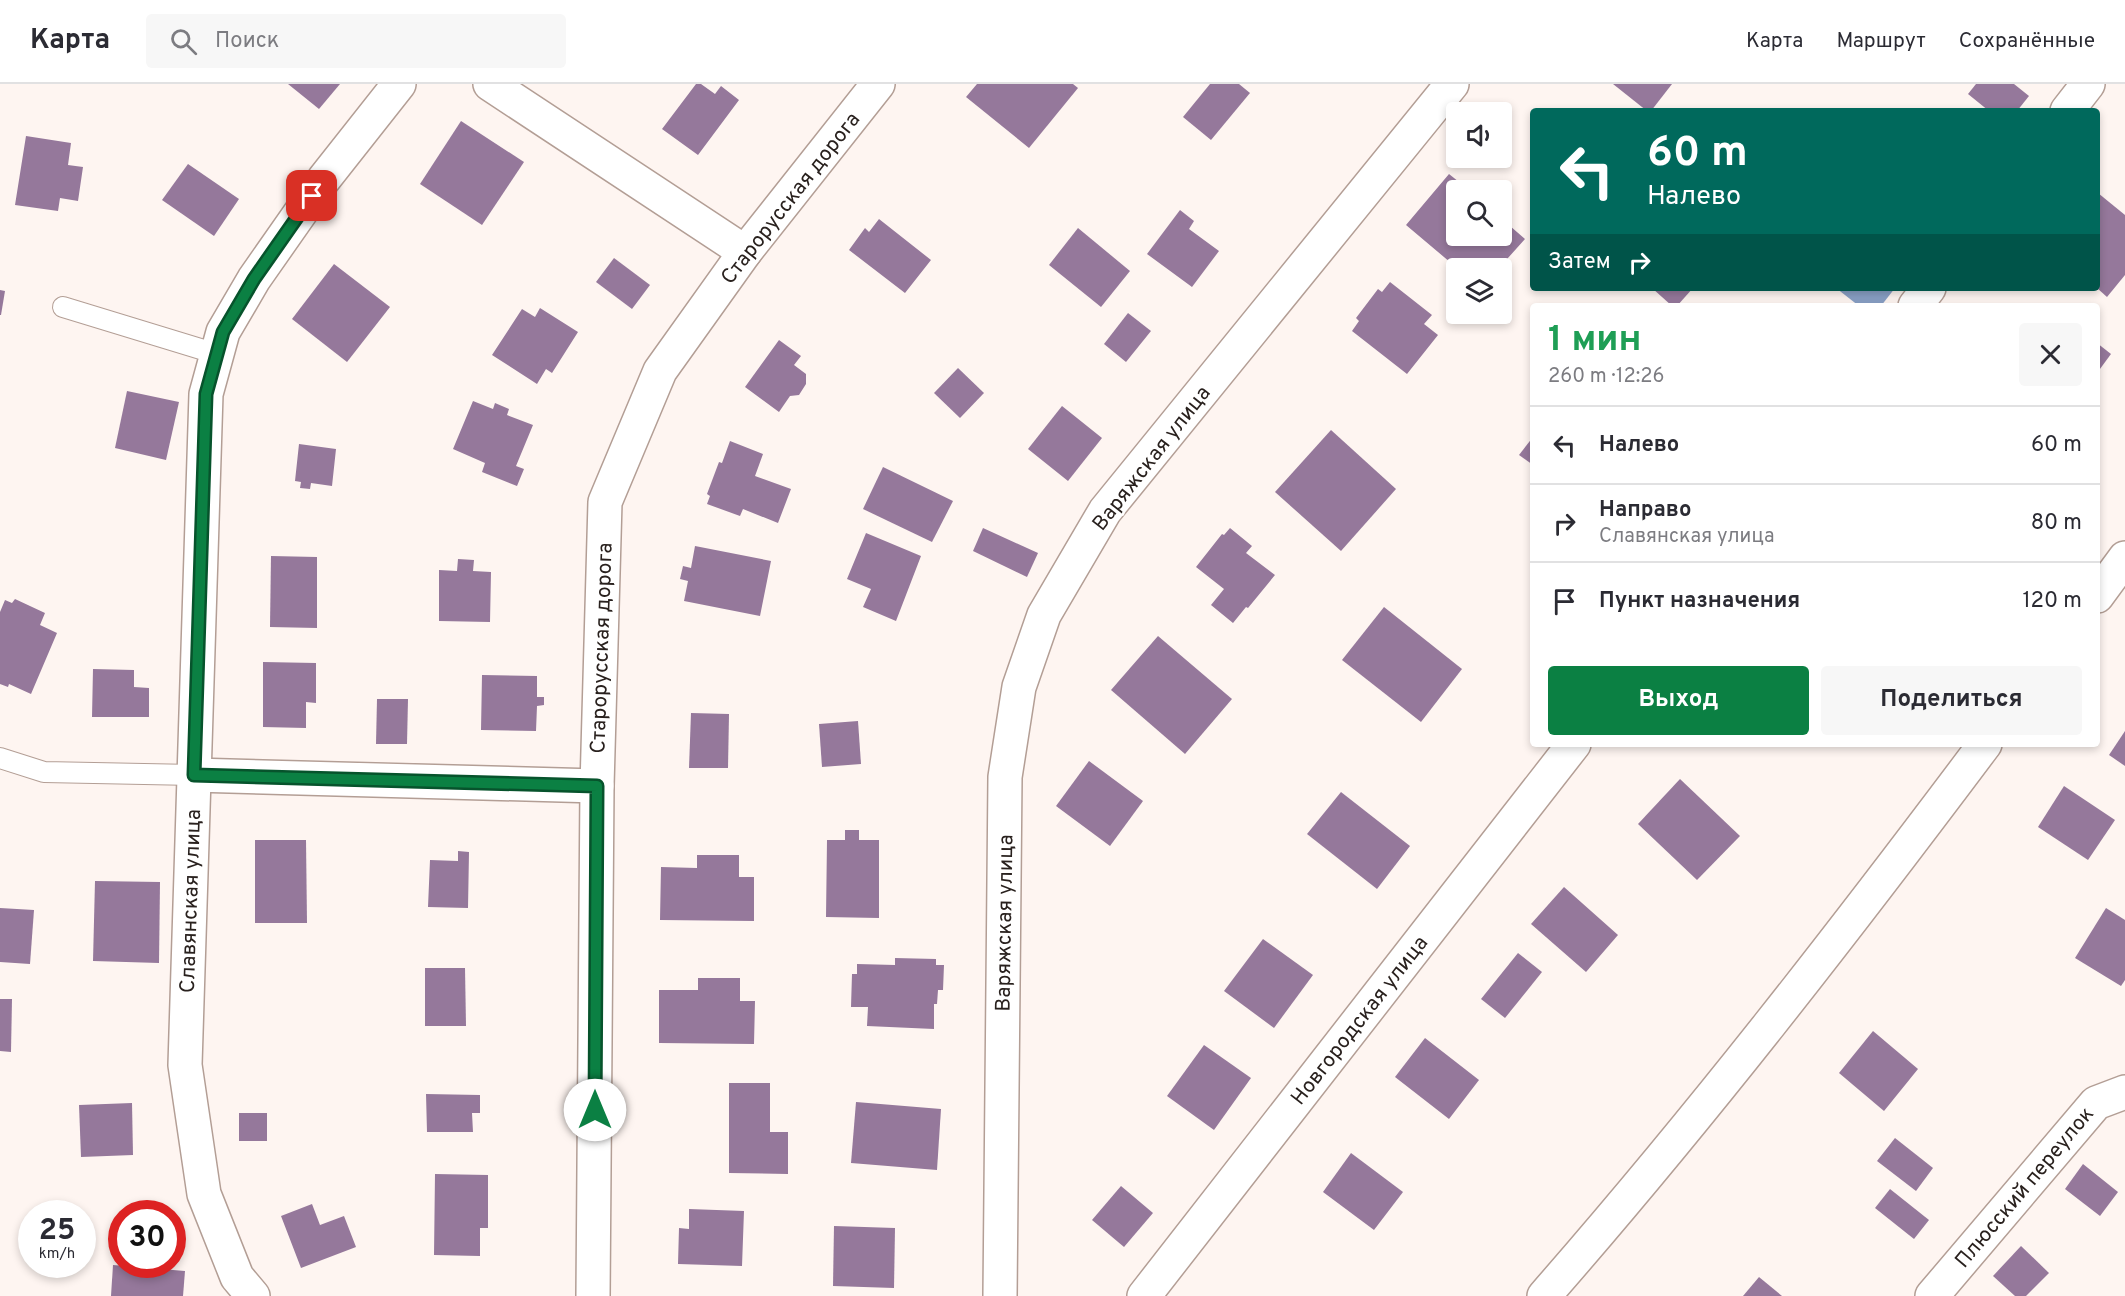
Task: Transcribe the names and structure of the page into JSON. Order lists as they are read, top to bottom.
{
  "streets": {
    "street": [
      "Старорусская дорога",
      "Варяжская улица",
      "Славянская улица",
      "Новгородская улица",
      "Плюсский переулок"
    ]
  },
  "page": {
    "header": "Карта",
    "search": "Поиск",
    "nav": ["Карта", "Маршрут", "Сохранённые"],
    "turn": ["60 m", "Налево"],
    "then": "Затем",
    "heading": ["1 мин", "260 m · 12:26"],
    "list": [
      {
        "name": "Налево",
        "value": "60 m"
      },
      {
        "name": "Направо",
        "note": "Славянская улица",
        "value": "80 m"
      },
      {
        "name": "Пункт назначения",
        "value": "120 m"
      }
    ],
    "buttons": ["Выход", "Поделиться"],
    "speed": "25 km/h",
    "limit": "30"
  }
}
